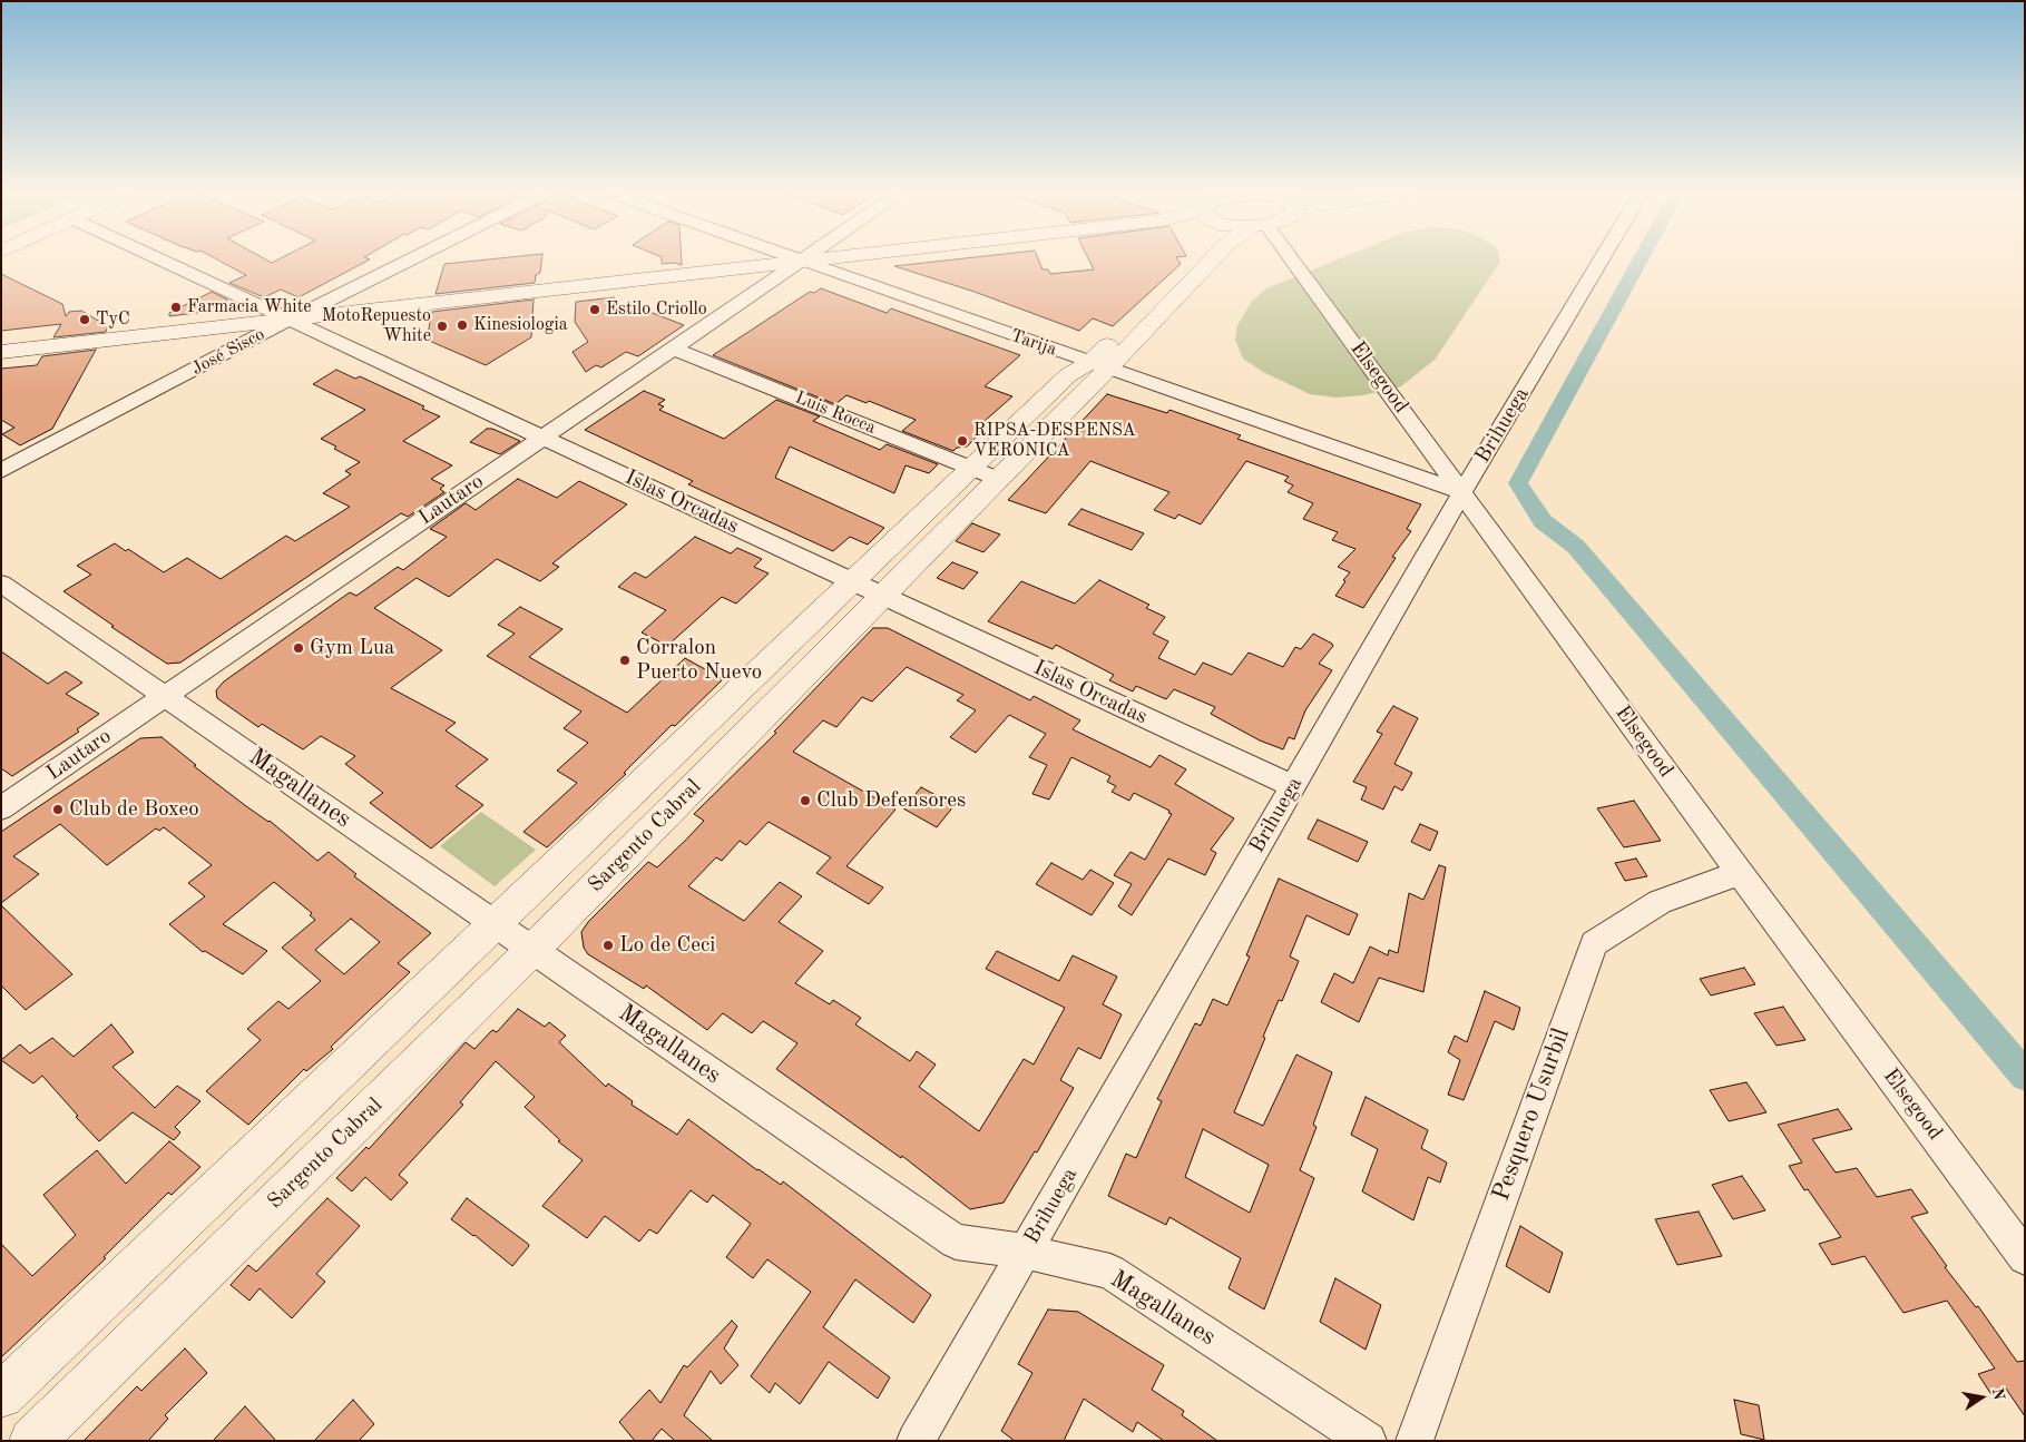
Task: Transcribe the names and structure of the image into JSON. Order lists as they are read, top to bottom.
{
  "streets": {
    "street": [
      "Tarija",
      "José Sisco",
      "Elsegood",
      "Luis Rocca",
      "Brihuega",
      "Lautaro",
      "Islas Orcadas",
      "Magallanes",
      "Sargento Cabral",
      "Pesquero Usurbil"
    ]
  },
  "crossings": [
    ["Tarija", "Elsegood"],
    ["Tarija", "Brihuega"],
    ["Tarija", "Lautaro"],
    ["Tarija", "Sargento Cabral"],
    ["José Sisco", "Islas Orcadas"],
    ["Elsegood", "Brihuega"],
    ["Elsegood", "Pesquero Usurbil"],
    ["Luis Rocca", "Lautaro"],
    ["Luis Rocca", "Sargento Cabral"],
    ["Brihuega", "Islas Orcadas"],
    ["Brihuega", "Magallanes"],
    ["Lautaro", "Islas Orcadas"],
    ["Lautaro", "Magallanes"],
    ["Islas Orcadas", "Sargento Cabral"],
    ["Magallanes", "Sargento Cabral"]
  ],
  "places": [
    "Farmacia White",
    "Estilo Criollo",
    "TyC",
    "Kinesiologia",
    "MotoRepuesto White",
    "RIPSA-DESPENSA VERONICA",
    "Gym Lua",
    "Corralon Puerto Nuevo",
    "Club Defensores",
    "Club de Boxeo",
    "Lo de Ceci"
  ],
  "north": "right"
}
